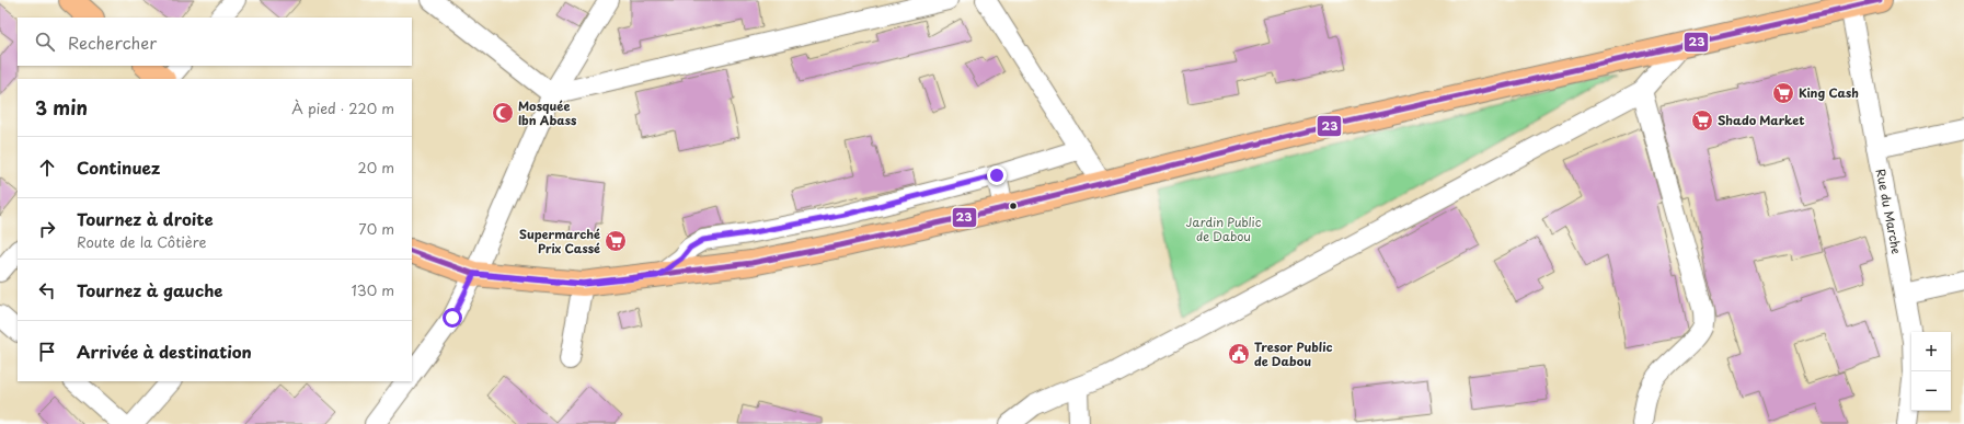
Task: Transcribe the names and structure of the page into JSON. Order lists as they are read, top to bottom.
{
  "streets": {
    "street": ["Rue du Marche"]
  },
  "parks": ["Jardin Public de Dabou"],
  "places": {
    "supermarket": ["King Cash", "Shado Market", "Supermarché Prix Cassé"],
    "mosque": ["Mosquée Ibn Abass"],
    "public building": ["Tresor Public de Dabou"]
  },
  "lines": ["transit line 23"],
  "page": {
    "search": "Rechercher",
    "heading": ["3 min", "À pied · 220 m"],
    "list": [
      ["Continuez", "20 m"],
      ["Tournez à droite", "Route de la Côtière", "70 m"],
      ["Tournez à gauche", "130 m"],
      "Arrivée à destination"
    ],
    "map_buttons": ["+", "−"]
  }
}
